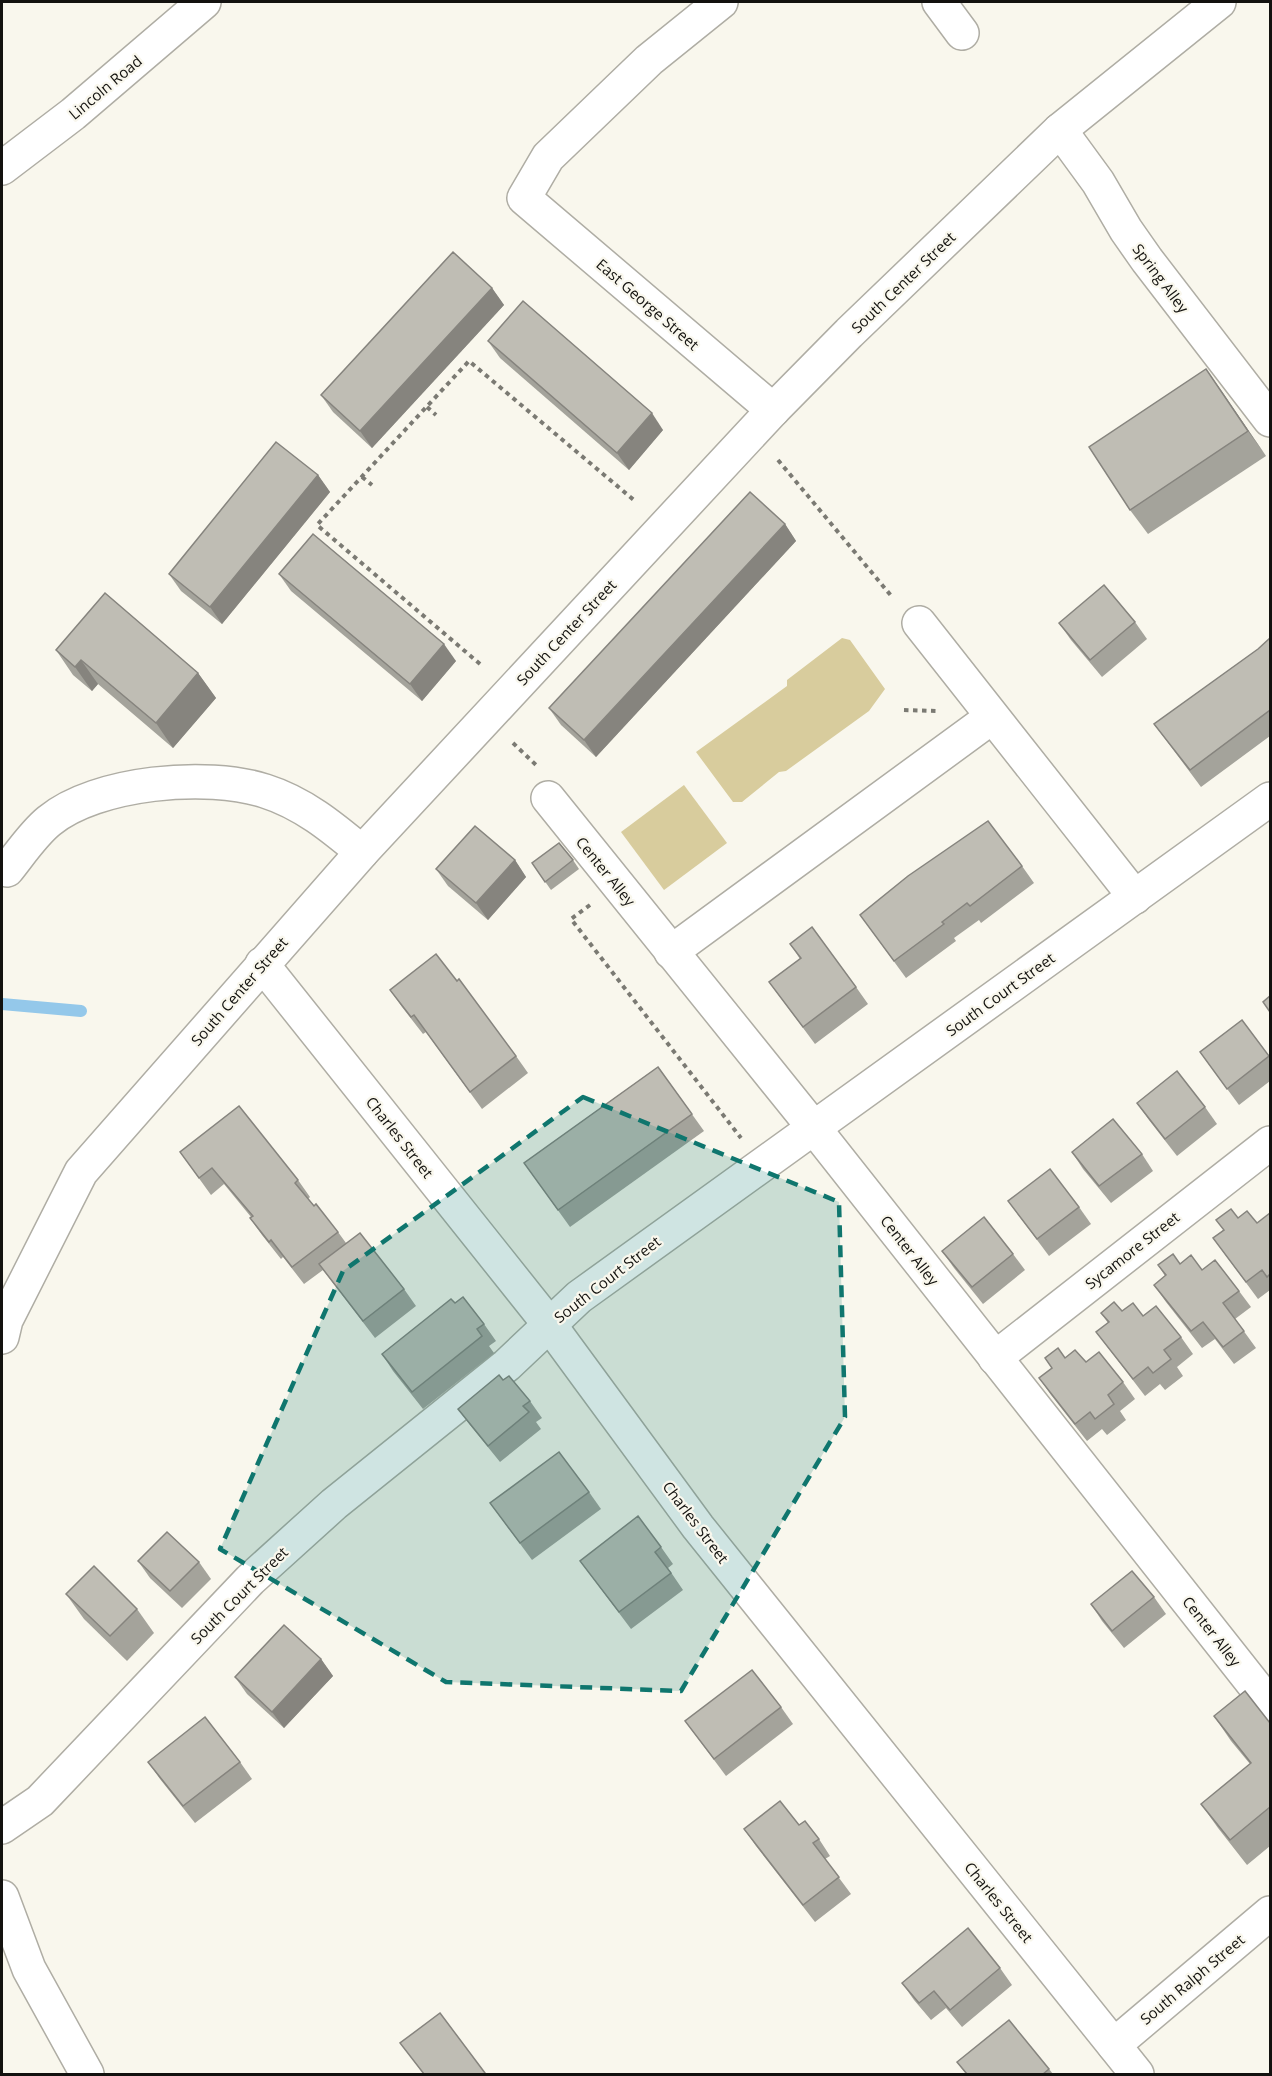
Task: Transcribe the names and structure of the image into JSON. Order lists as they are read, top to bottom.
{
  "streets": {
    "street": [
      "Lincoln Road",
      "Spring Alley",
      "South Center Street",
      "East George Street",
      "Center Alley",
      "South Court Street",
      "Charles Street",
      "Sycamore Street",
      "South Ralph Street"
    ]
  },
  "crossings": [
    ["Spring Alley", "South Center Street"],
    ["South Center Street", "East George Street"],
    ["South Center Street", "Charles Street"],
    ["Center Alley", "South Court Street"],
    ["Center Alley", "Sycamore Street"],
    ["South Court Street", "Charles Street"],
    ["Charles Street", "South Ralph Street"]
  ]
}
